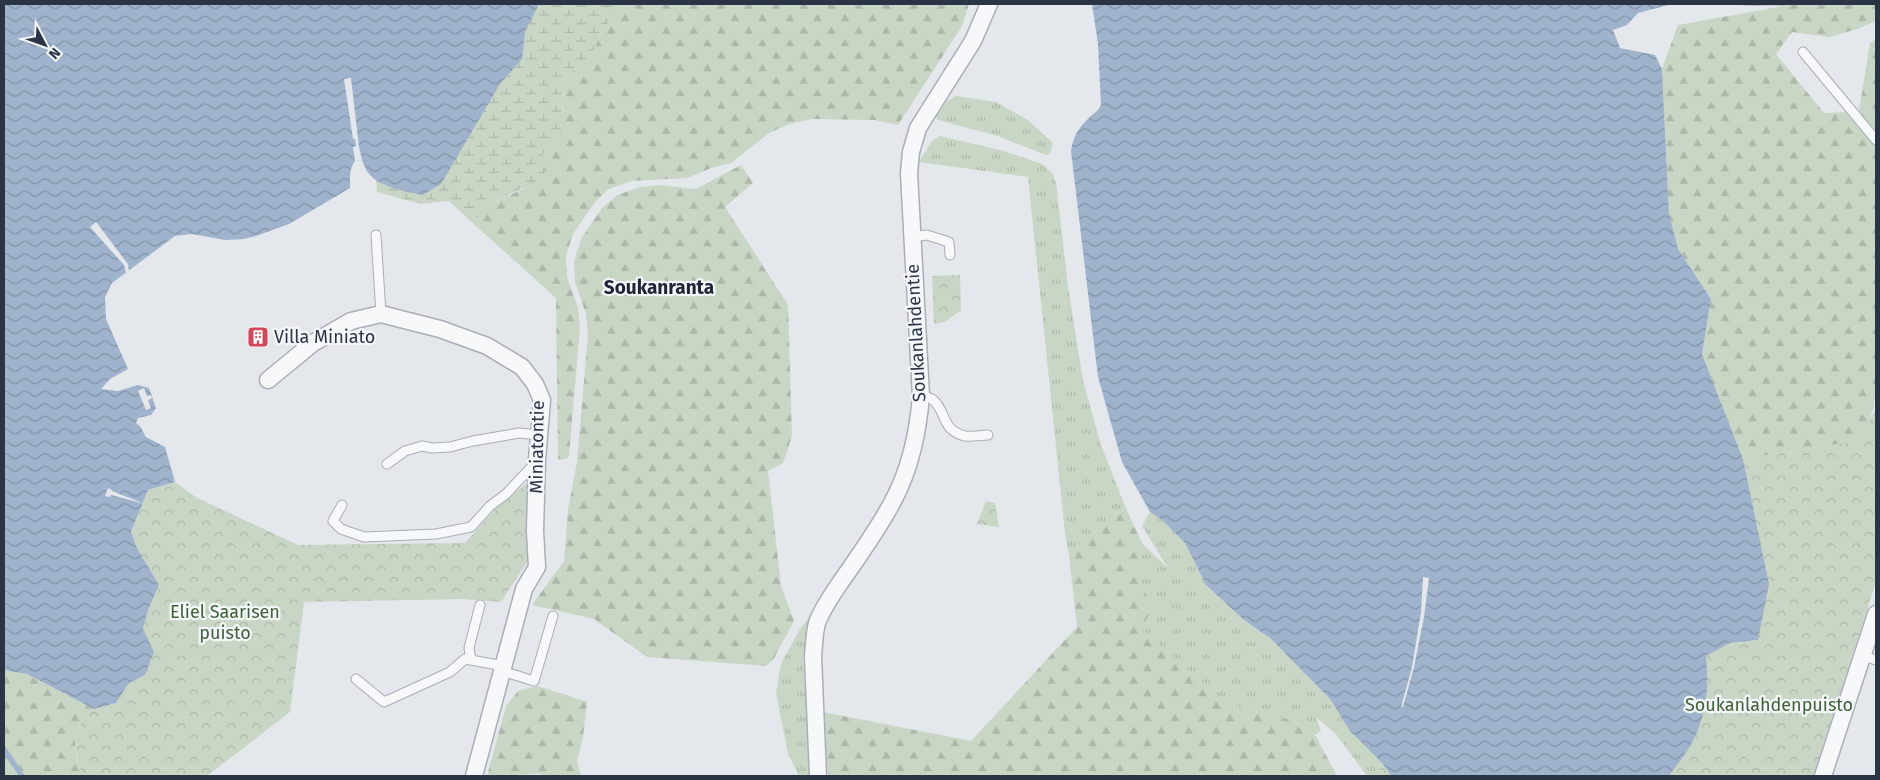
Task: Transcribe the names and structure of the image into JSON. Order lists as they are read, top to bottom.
{
  "streets": {
    "street": ["Soukanlahdentie", "Miniatontie"]
  },
  "districts": ["Soukanranta"],
  "parks": ["Eliel Saarisen puisto", "Soukanlahdenpuisto"],
  "places": {
    "building": ["Villa Miniato"]
  },
  "north": "bottom right"
}
